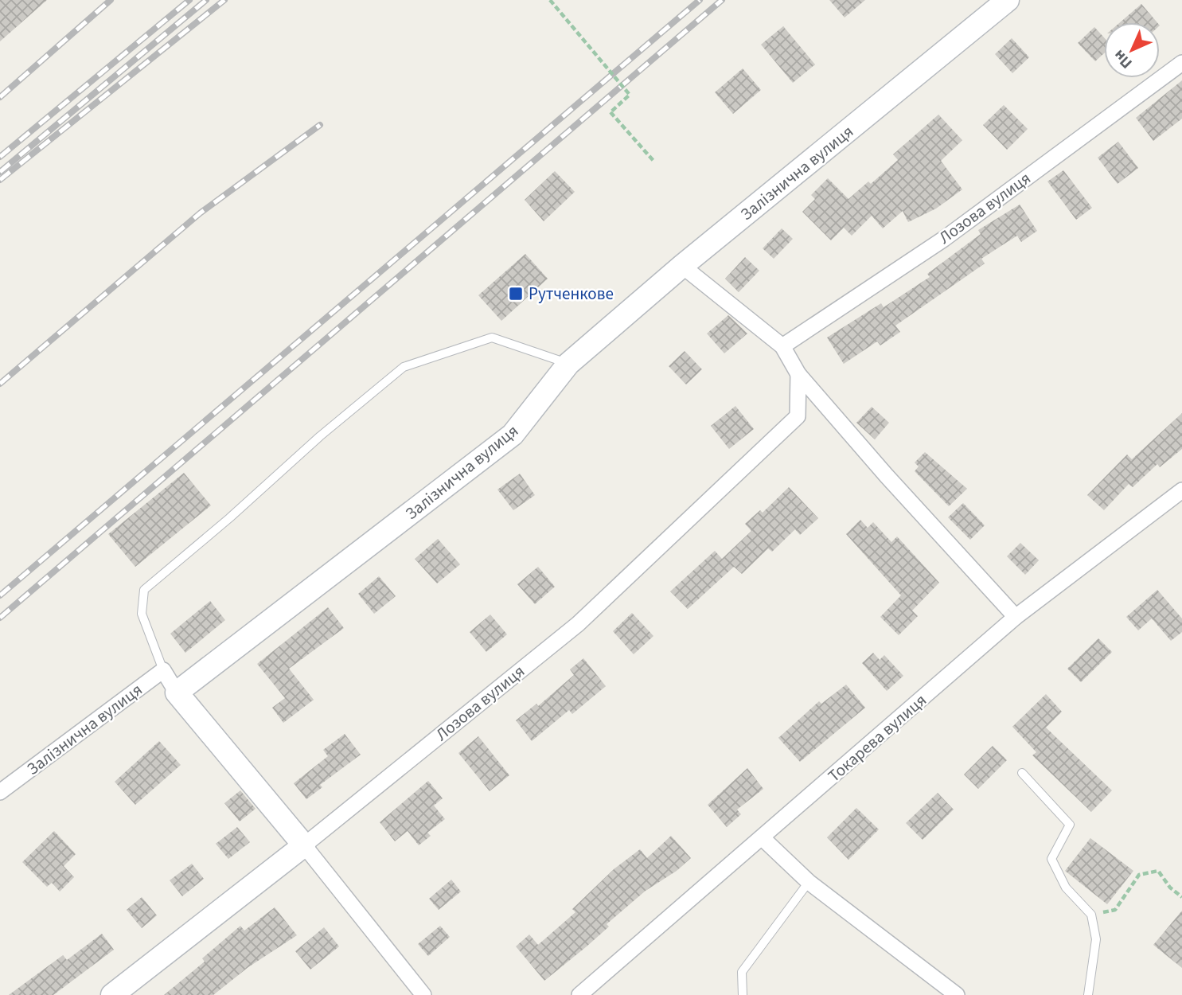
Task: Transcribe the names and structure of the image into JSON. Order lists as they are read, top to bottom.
{
  "streets": {
    "main road": ["Залізнична вулиця", "Лозова вулиця"],
    "street": ["Токарева вулиця"]
  },
  "places": {
    "transit": ["Рутченкове"]
  },
  "north": "bottom left"
}
